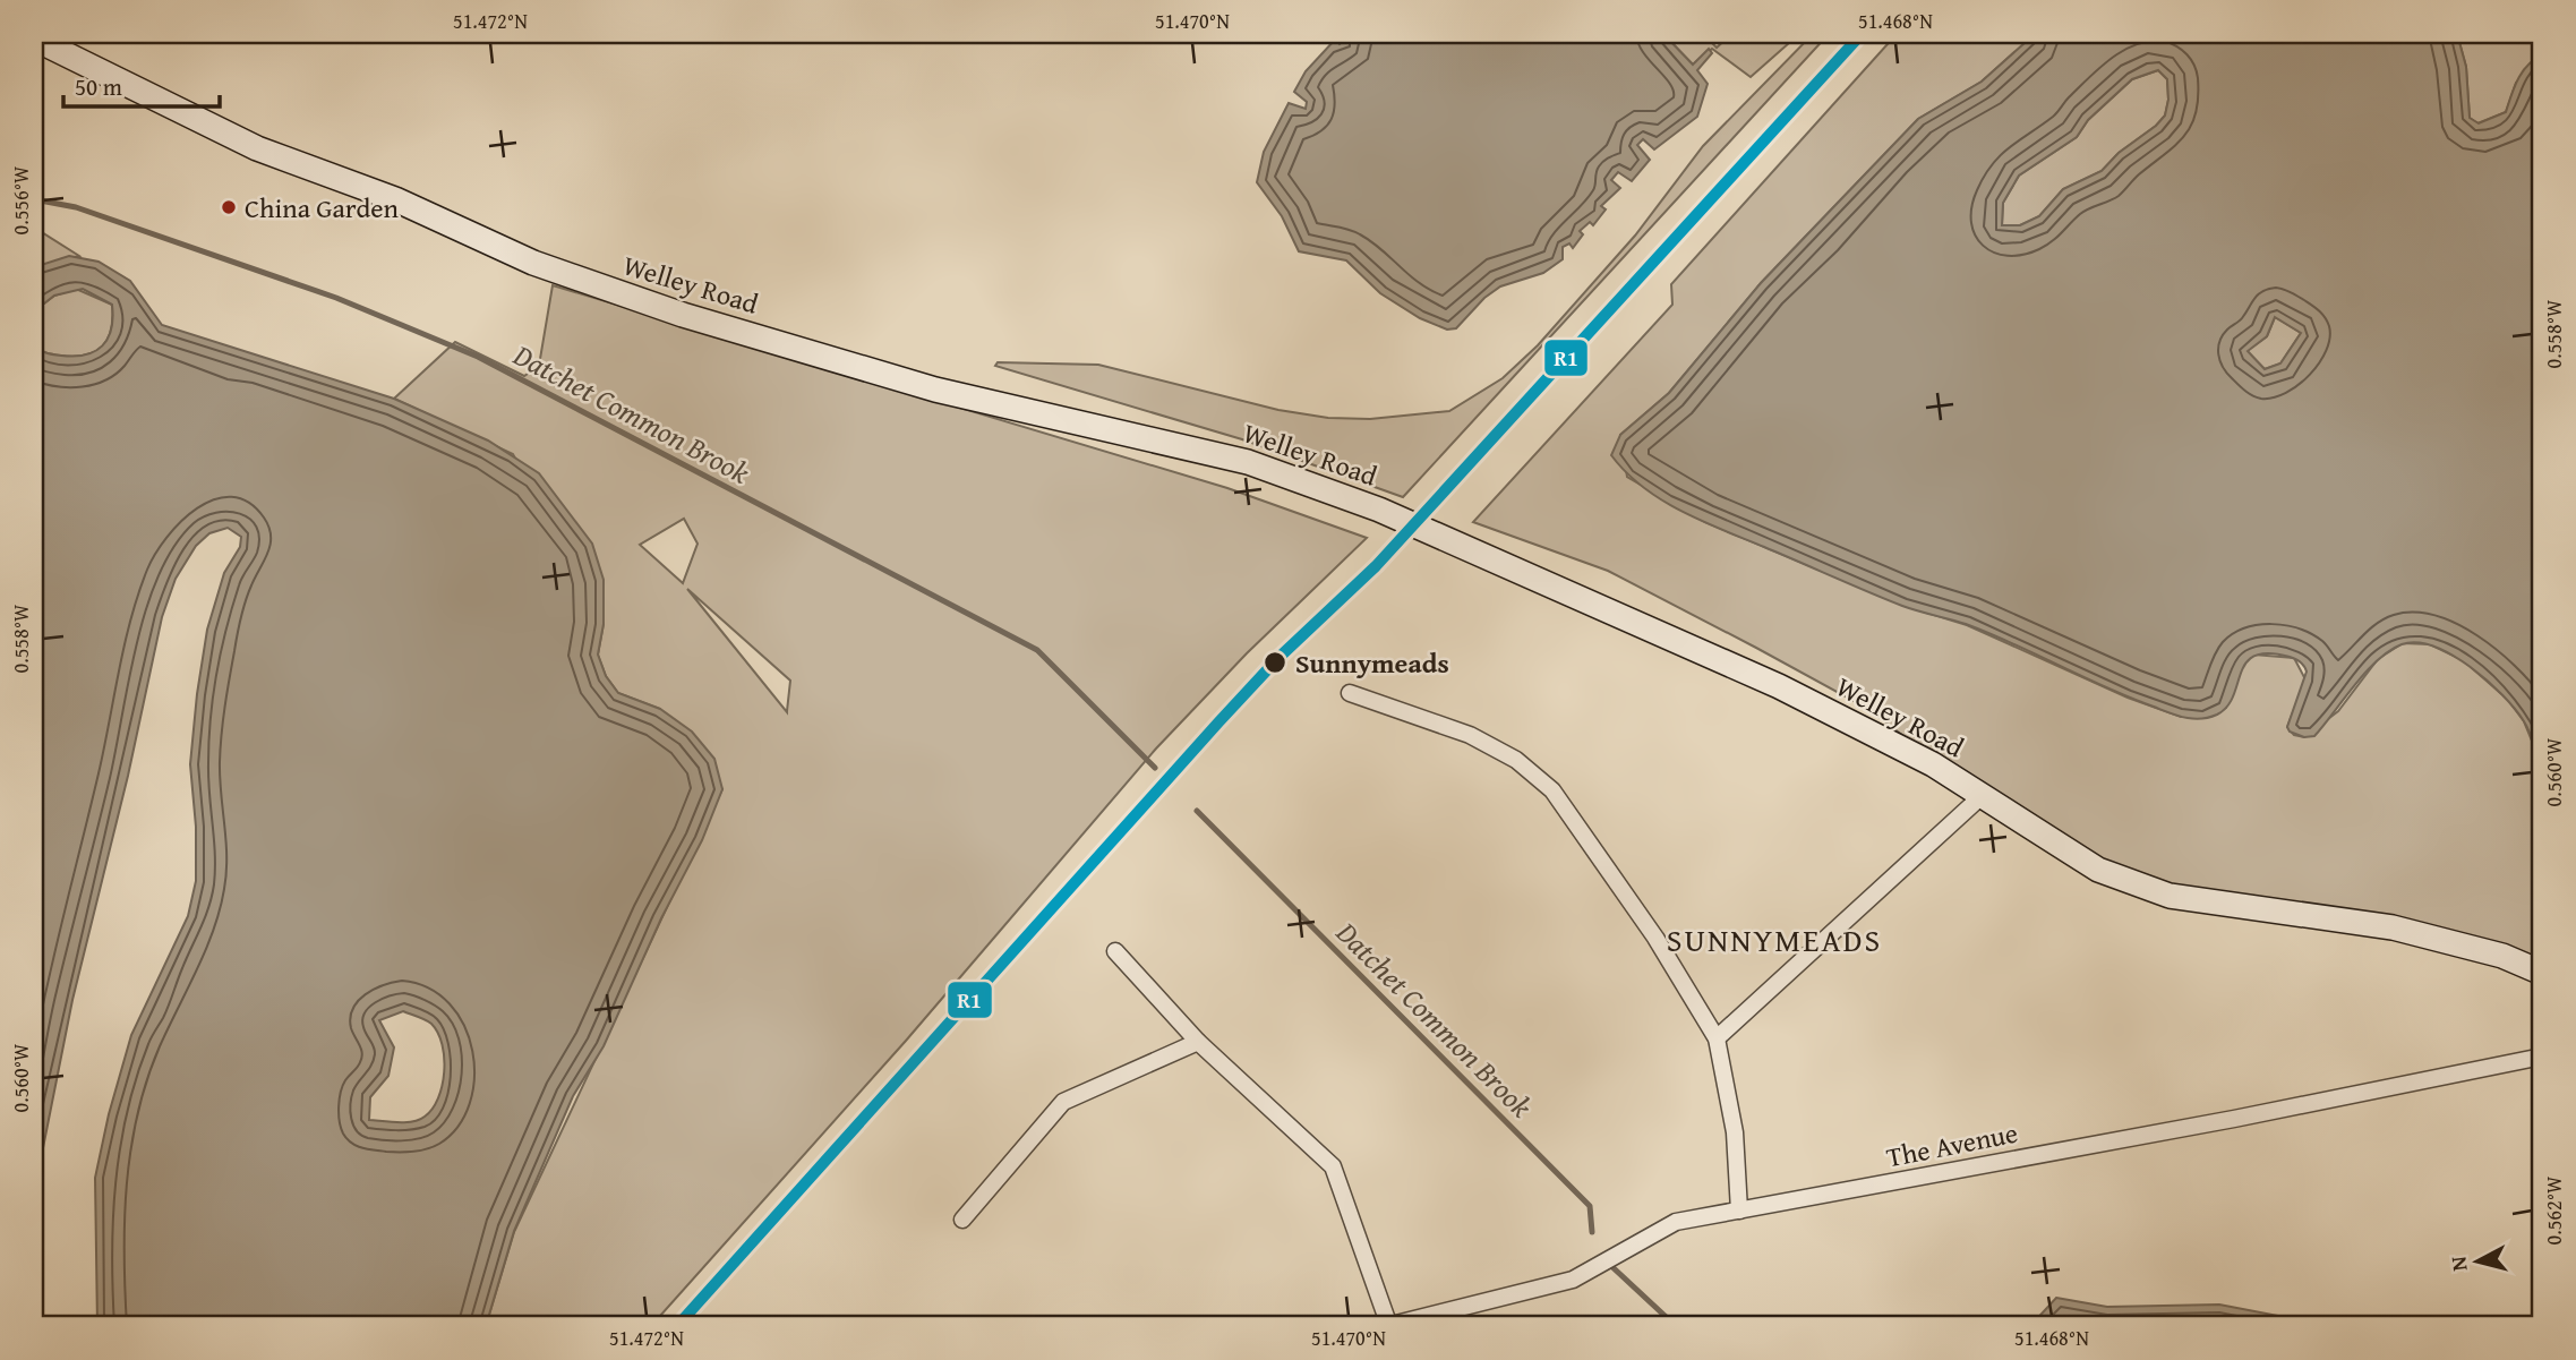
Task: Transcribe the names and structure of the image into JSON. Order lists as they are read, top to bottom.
{
  "streets": {
    "main road": ["Welley Road"],
    "street": ["The Avenue"]
  },
  "districts": ["SUNNYMEADS"],
  "water": ["Datchet Common Brook"],
  "places": ["China Garden", "Sunnymeads"],
  "lines": ["transit line R1"],
  "scale_bar": "50 m",
  "north": "left",
  "coordinates": [
    "51.472°N",
    "51.470°N",
    "51.468°N",
    "0.556°W",
    "0.558°W",
    "0.560°W",
    "0.562°W"
  ]
}
